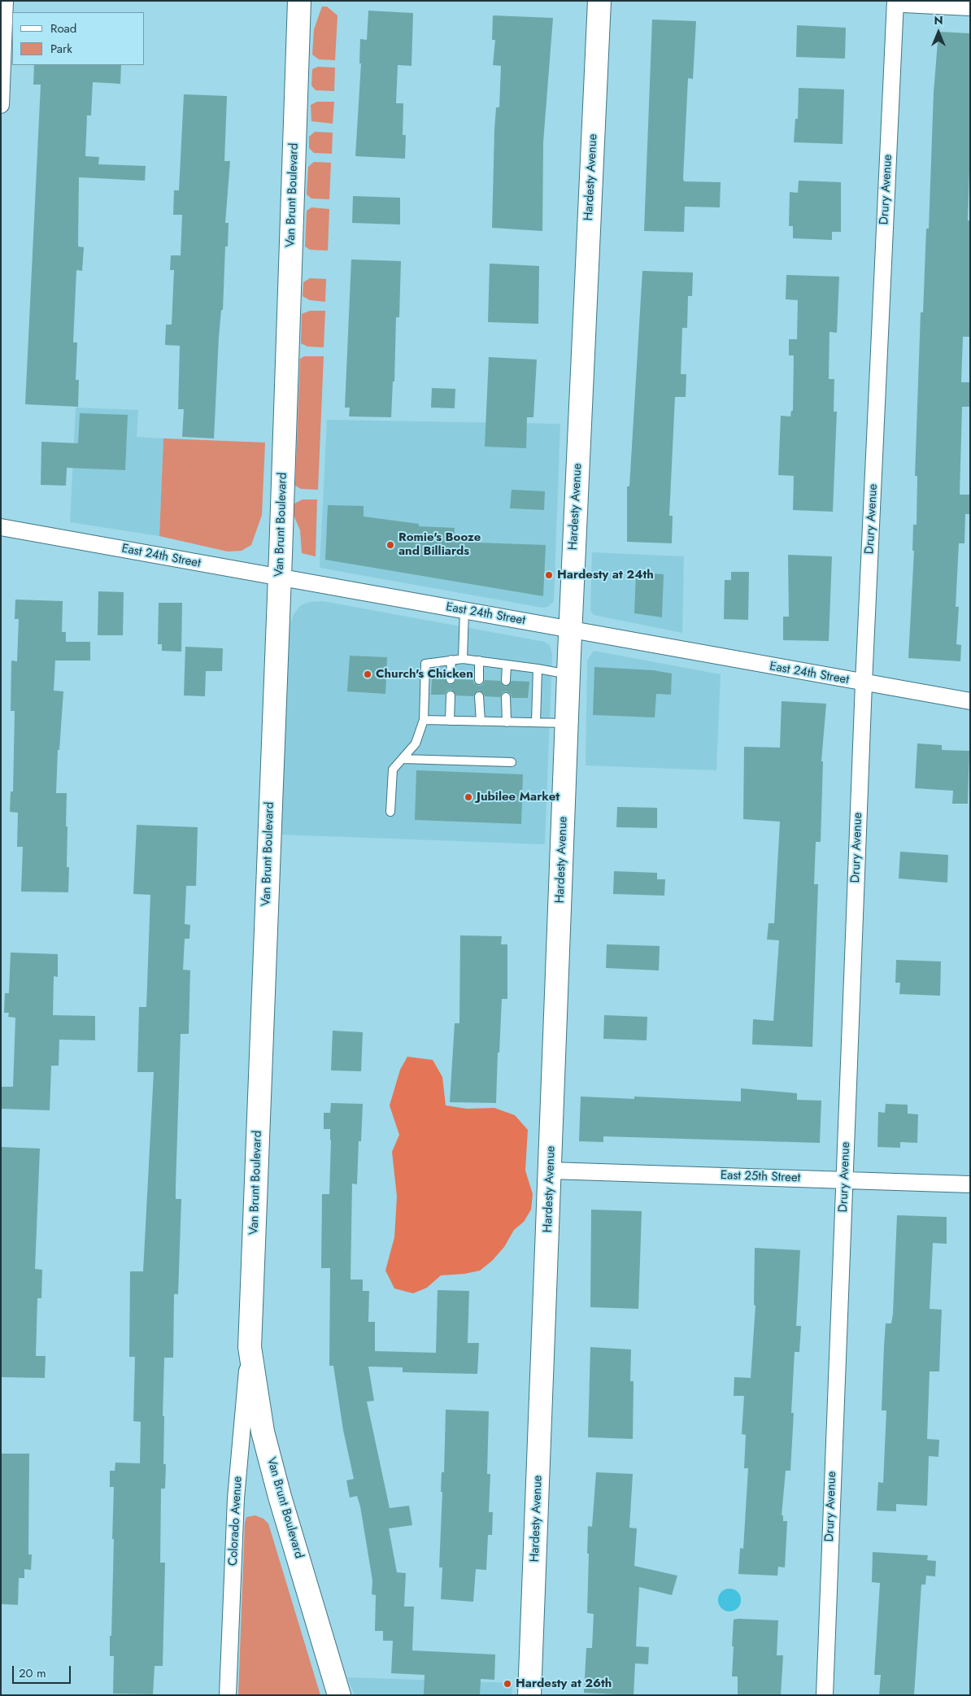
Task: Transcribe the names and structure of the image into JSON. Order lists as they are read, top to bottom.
{
  "streets": {
    "main road": ["Hardesty Avenue", "Van Brunt Boulevard"],
    "street": [
      "Drury Avenue",
      "East 24th Street",
      "East 25th Street",
      "Colorado Avenue"
    ]
  },
  "crossings": [
    ["Hardesty Avenue", "East 24th Street"],
    ["Hardesty Avenue", "East 25th Street"],
    ["Drury Avenue", "East 24th Street"],
    ["Drury Avenue", "East 25th Street"],
    ["Van Brunt Boulevard", "East 24th Street"],
    ["Van Brunt Boulevard", "Colorado Avenue"]
  ],
  "places": [
    "Romie's Booze and Billiards",
    "Hardesty at 24th",
    "Church's Chicken",
    "Jubilee Market",
    "Hardesty at 26th"
  ],
  "legend": ["Road", "Park"],
  "scale_bar": "20 m",
  "north": "top"
}
